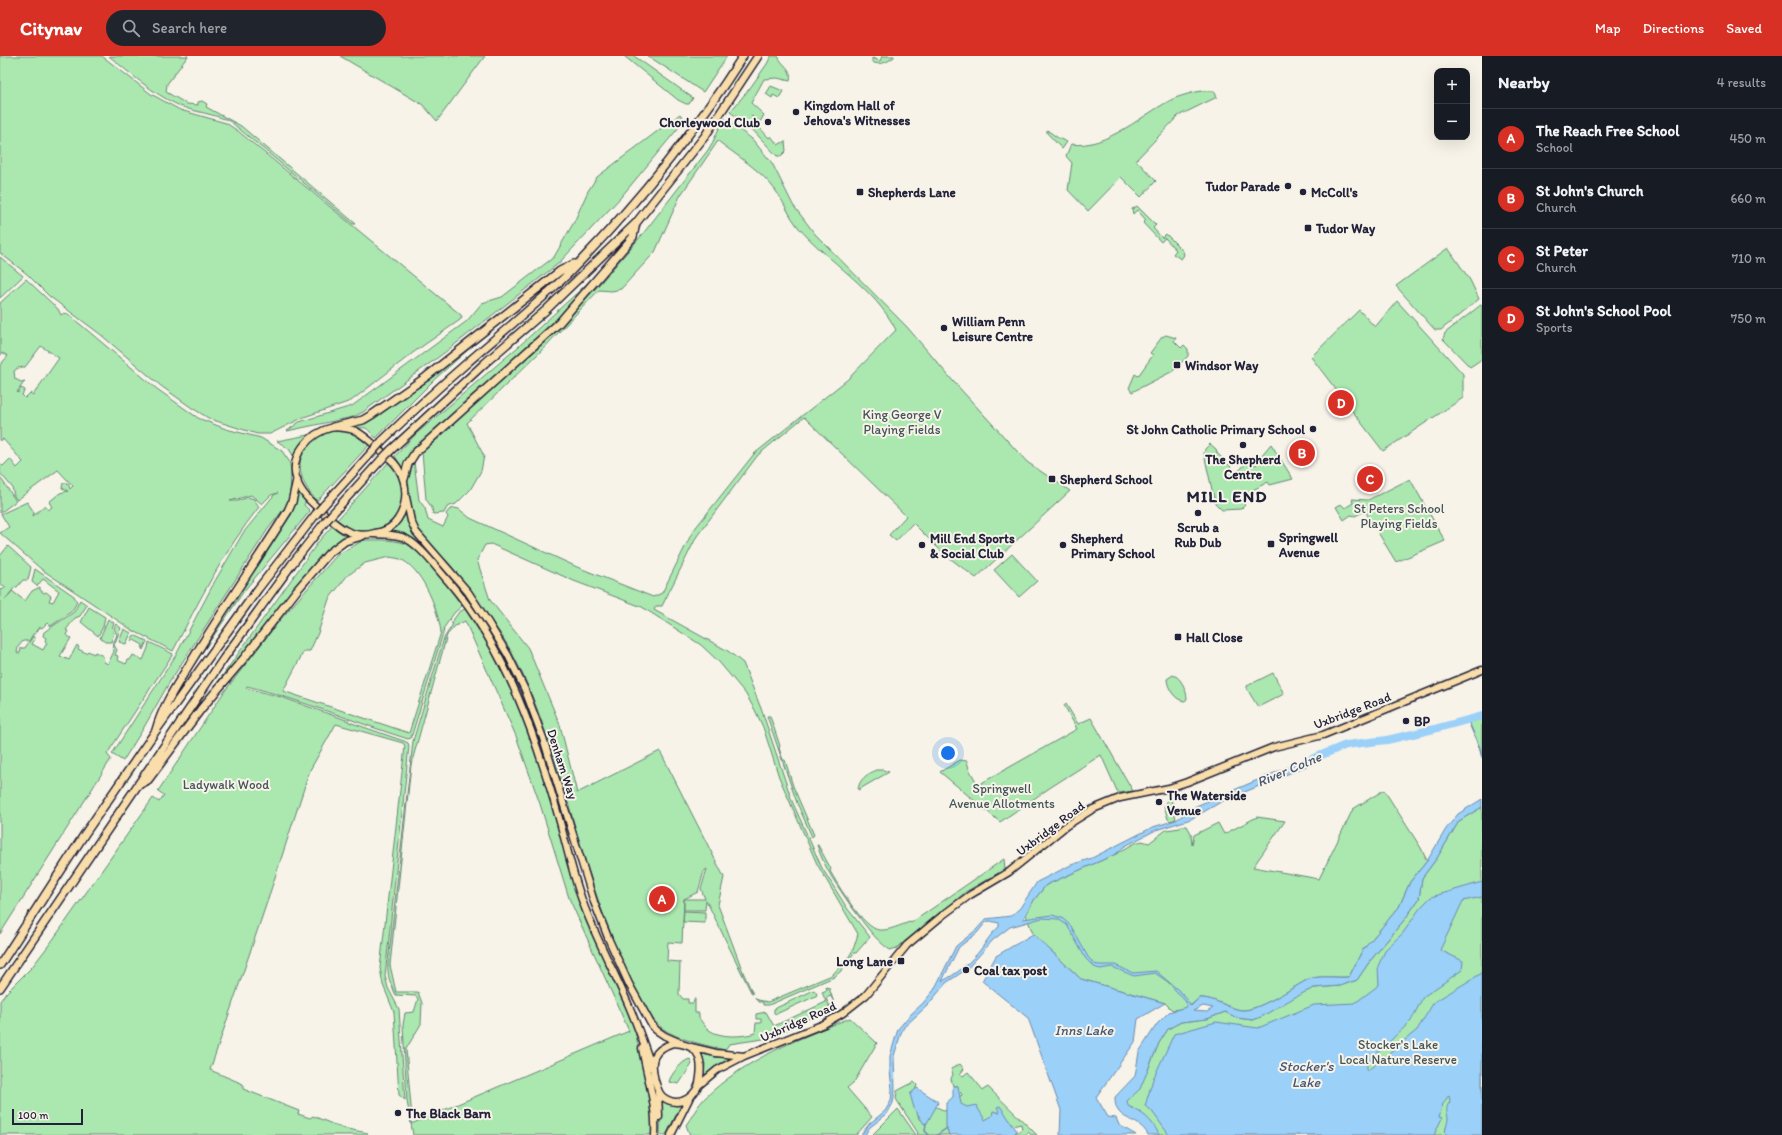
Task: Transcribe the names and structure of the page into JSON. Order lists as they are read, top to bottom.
{
  "streets": {
    "main road": ["Uxbridge Road", "Denham Way"]
  },
  "crossings": [
    ["Uxbridge Road", "Denham Way"]
  ],
  "districts": ["MILL END"],
  "water": ["River Colne", "Inns Lake", "Stocker's Lake"],
  "parks": [
    "King George V Playing Fields",
    "St Peters School Playing Fields",
    "Ladywalk Wood",
    "Springwell Avenue Allotments",
    "Stocker's Lake Local Nature Reserve"
  ],
  "places": {
    "other": [
      "Kingdom Hall of Jehova's Witnesses",
      "Chorleywood Club",
      "Tudor Parade",
      "McColl's",
      "William Penn Leisure Centre",
      "St John Catholic Primary School",
      "The Shepherd Centre",
      "Scrub a Rub Dub",
      "Mill End Sports & Social Club",
      "Shepherd Primary School",
      "BP",
      "The Waterside Venue",
      "Coal tax post",
      "The Black Barn"
    ],
    "transit": [
      "Shepherds Lane",
      "Tudor Way",
      "Windsor Way",
      "Shepherd School",
      "Springwell Avenue",
      "Hall Close",
      "Long Lane"
    ]
  },
  "scale_bar": "100 m",
  "page": {
    "header": "Citynav",
    "search": "Search here",
    "nav": ["Map", "Directions", "Saved"],
    "heading": ["Nearby", "4 results"],
    "map_buttons": ["+", "−"],
    "list": [
      {
        "mark": "A",
        "name": "The Reach Free School",
        "note": "School",
        "value": "450 m"
      },
      {
        "mark": "B",
        "name": "St John's Church",
        "note": "Church",
        "value": "660 m"
      },
      {
        "mark": "C",
        "name": "St Peter",
        "note": "Church",
        "value": "710 m"
      },
      {
        "mark": "D",
        "name": "St John's School Pool",
        "note": "Sports",
        "value": "750 m"
      }
    ],
    "pins": [
      "D",
      "B",
      "C",
      "A"
    ],
    "scale": "100 m"
  }
}
